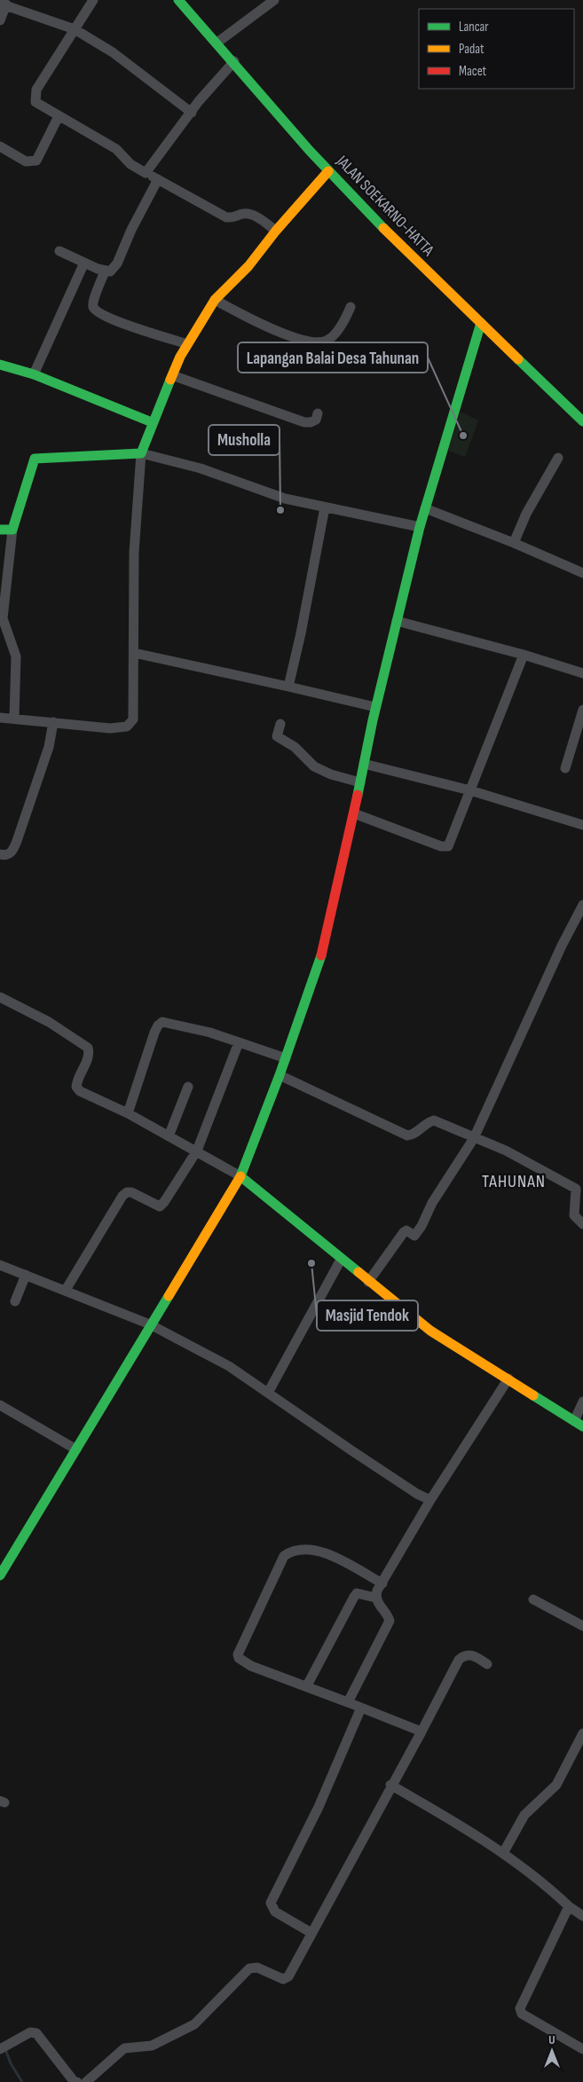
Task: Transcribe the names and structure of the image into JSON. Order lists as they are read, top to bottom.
{
  "streets": {
    "main road": ["JALAN SOEKARNO-HATTA"]
  },
  "districts": ["TAHUNAN"],
  "places": ["Lapangan Balai Desa Tahunan", "Musholla", "Masjid Tendok"],
  "legend": ["Lancar", "Padat", "Macet"],
  "north": "top"
}
